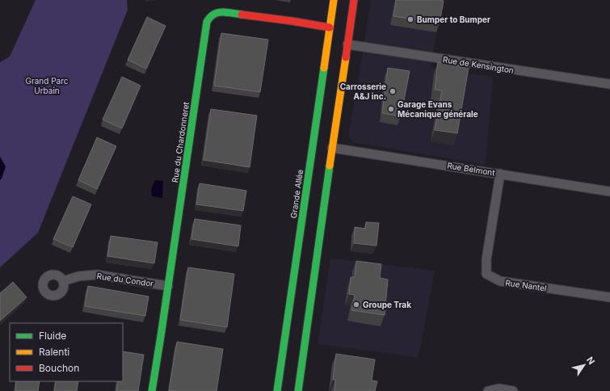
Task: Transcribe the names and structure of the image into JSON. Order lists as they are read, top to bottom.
{
  "streets": {
    "main road": ["Rue du Chardonneret", "Grande Allée"],
    "street": [
      "Rue de Kensington",
      "Rue Belmont",
      "Rue du Condor",
      "Rue Nantel"
    ]
  },
  "crossings": [
    ["Rue du Chardonneret", "Grande Allée"],
    ["Rue du Chardonneret", "Rue du Condor"],
    ["Rue Belmont", "Rue Nantel"]
  ],
  "parks": ["Grand Parc Urbain"],
  "places": [
    "Bumper to Bumper",
    "Carrosserie A&J inc.",
    "Garage Evans Mécanique générale",
    "Groupe Trak"
  ],
  "legend": ["Fluide", "Ralenti", "Bouchon"],
  "north": "top right"
}
